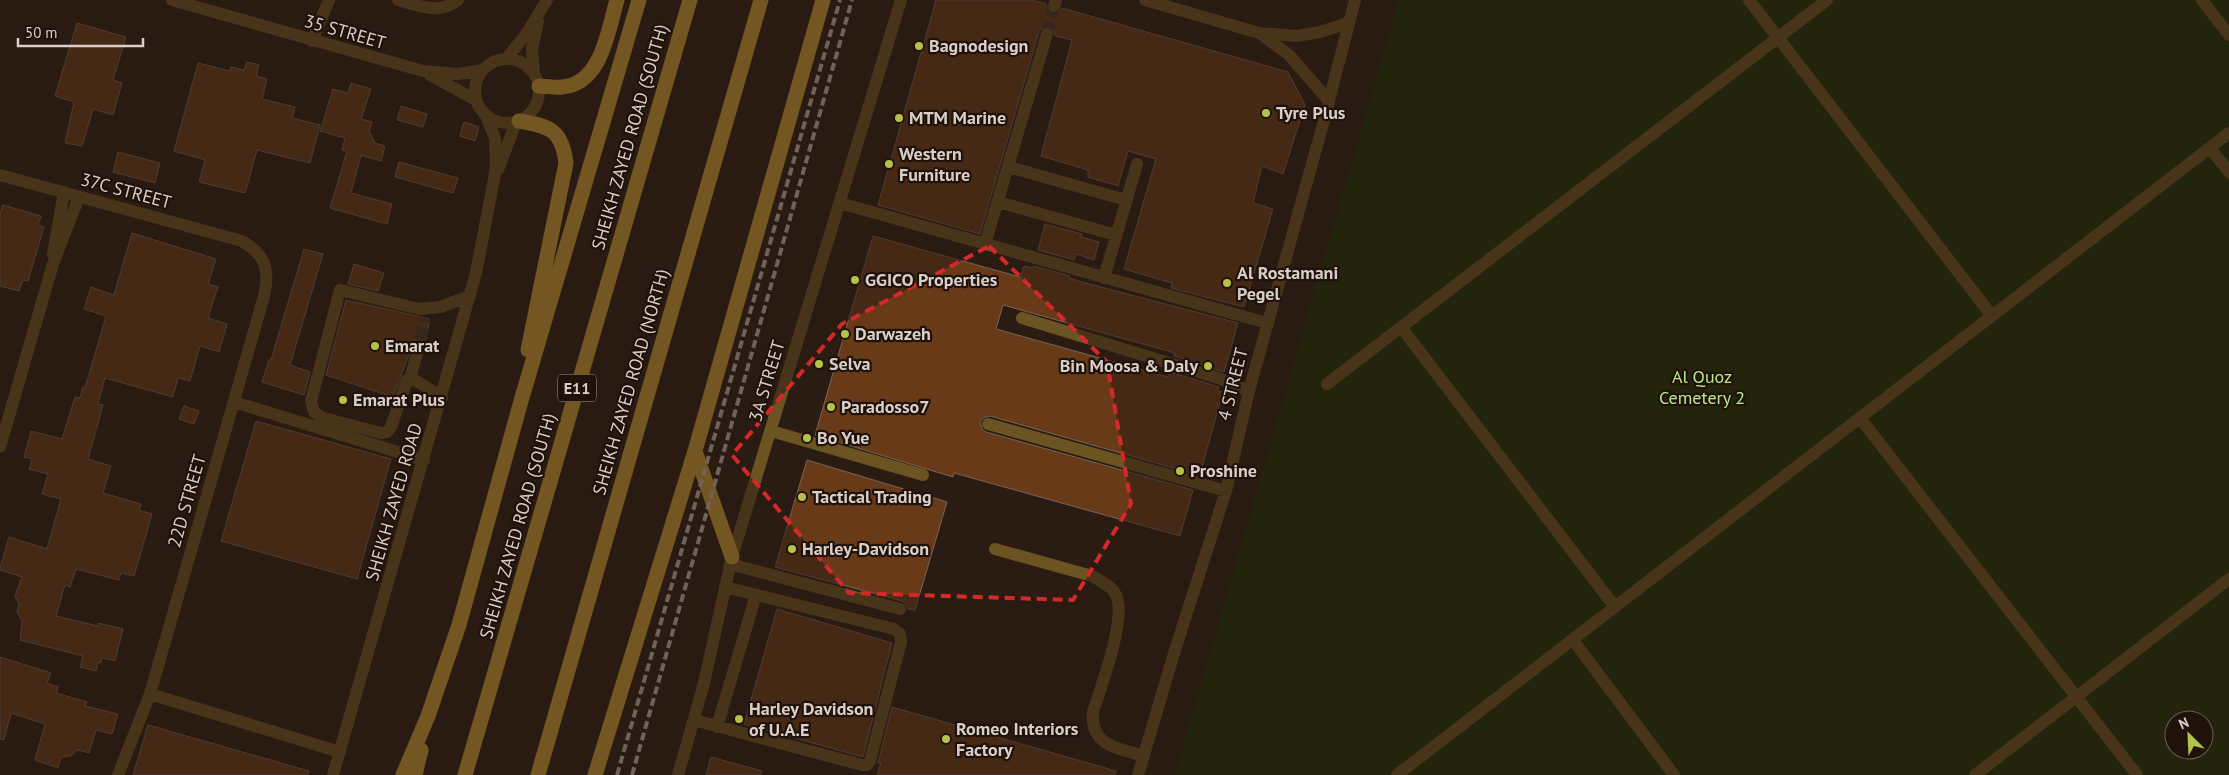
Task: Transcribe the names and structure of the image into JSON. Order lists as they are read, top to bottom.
{
  "streets": {
    "highway": ["SHEIKH ZAYED ROAD (SOUTH)", "SHEIKH ZAYED ROAD (NORTH)", "E11"],
    "street": [
      "35 STREET",
      "37C STREET",
      "3A STREET",
      "4 STREET",
      "22D STREET",
      "SHEIKH ZAYED ROAD"
    ]
  },
  "crossings": [
    ["35 STREET", "SHEIKH ZAYED ROAD"],
    ["37C STREET", "22D STREET"]
  ],
  "parks": ["Al Quoz Cemetery 2"],
  "places": [
    "Bagnodesign",
    "Tyre Plus",
    "MTM Marine",
    "Western Furniture",
    "GGICO Properties",
    "Al Rostamani Pegel",
    "Darwazeh",
    "Emarat",
    "Selva",
    "Bin Moosa & Daly",
    "Emarat Plus",
    "Paradosso7",
    "Bo Yue",
    "Proshine",
    "Tactical Trading",
    "Harley-Davidson",
    "Harley Davidson of U.A.E",
    "Romeo Interiors Factory"
  ],
  "scale_bar": "50 m",
  "north": "top left"
}
